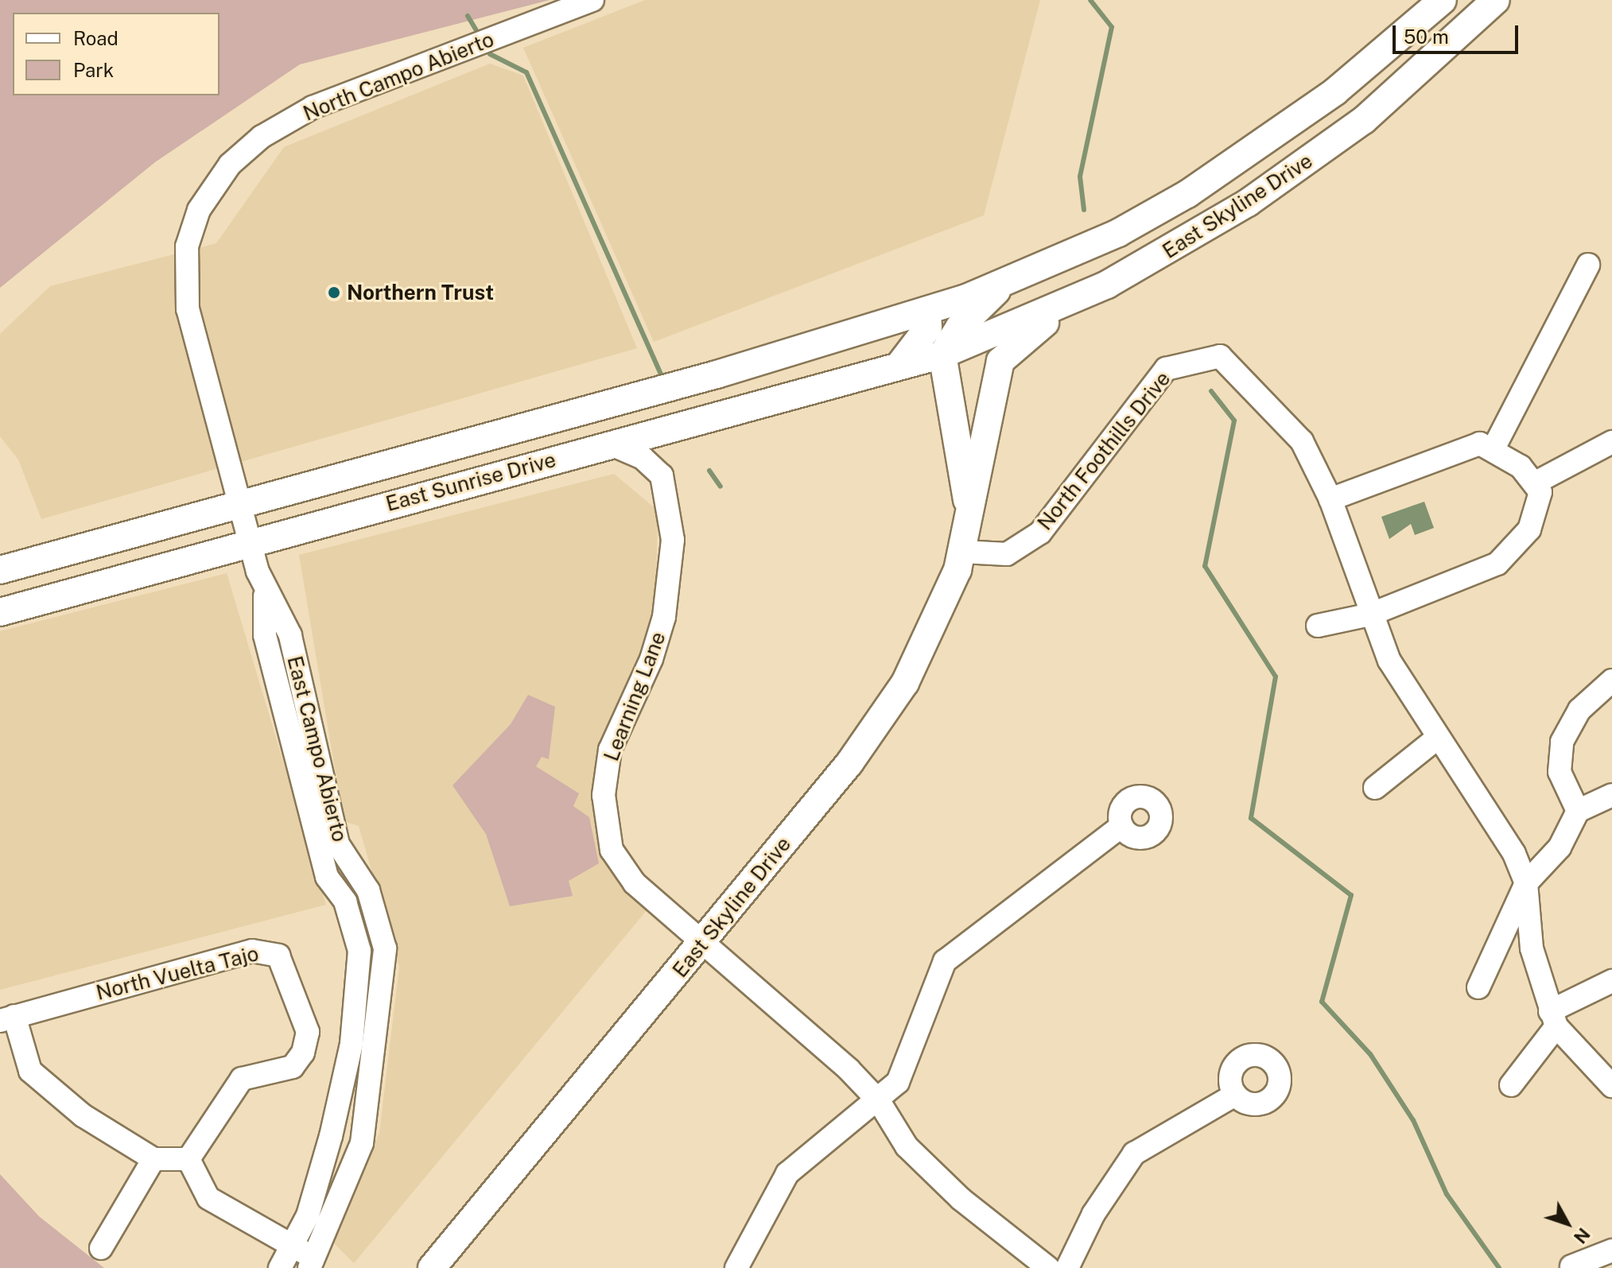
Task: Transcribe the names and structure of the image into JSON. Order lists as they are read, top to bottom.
{
  "streets": {
    "main road": ["East Skyline Drive", "East Sunrise Drive"],
    "street": [
      "North Campo Abierto",
      "North Foothills Drive",
      "Learning Lane",
      "East Campo Abierto",
      "North Vuelta Tajo"
    ]
  },
  "crossings": [
    ["North Campo Abierto", "East Sunrise Drive"],
    ["North Campo Abierto", "East Campo Abierto"],
    ["East Skyline Drive", "North Foothills Drive"],
    ["East Skyline Drive", "East Sunrise Drive"],
    ["East Skyline Drive", "Learning Lane"],
    ["East Sunrise Drive", "Learning Lane"],
    ["East Sunrise Drive", "East Campo Abierto"]
  ],
  "places": ["Northern Trust"],
  "legend": ["Road", "Park"],
  "scale_bar": "50 m",
  "north": "bottom right"
}
